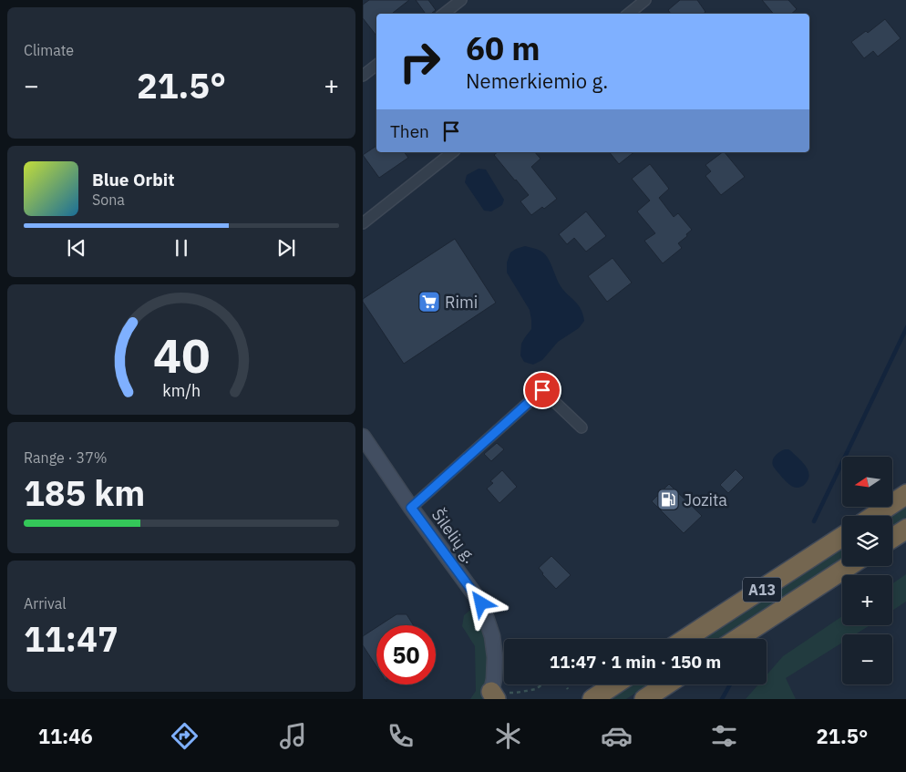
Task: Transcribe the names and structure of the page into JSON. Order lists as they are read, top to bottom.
{
  "streets": {
    "highway": ["A13"],
    "main road": ["Šilelių g."]
  },
  "places": {
    "supermarket": ["Rimi"],
    "fuel station": ["Jozita"]
  },
  "north": "left",
  "page": {
    "tile": [
      "Climate",
      ["Range · 37%", "185 km"],
      ["Arrival", "11:47"]
    ],
    "turn": ["60 m", "Nemerkiemio g."],
    "heat": ["−", "21.5°", "+"],
    "then": "Then",
    "song": ["Blue Orbit", "Sona"],
    "map_buttons": ["+", "−"],
    "limit": "50",
    "trip": "11:47 · 1 min · 150 m",
    "tabs": ["11:46", "21.5°"],
    "gauge": ["40", "km/h"]
  }
}
